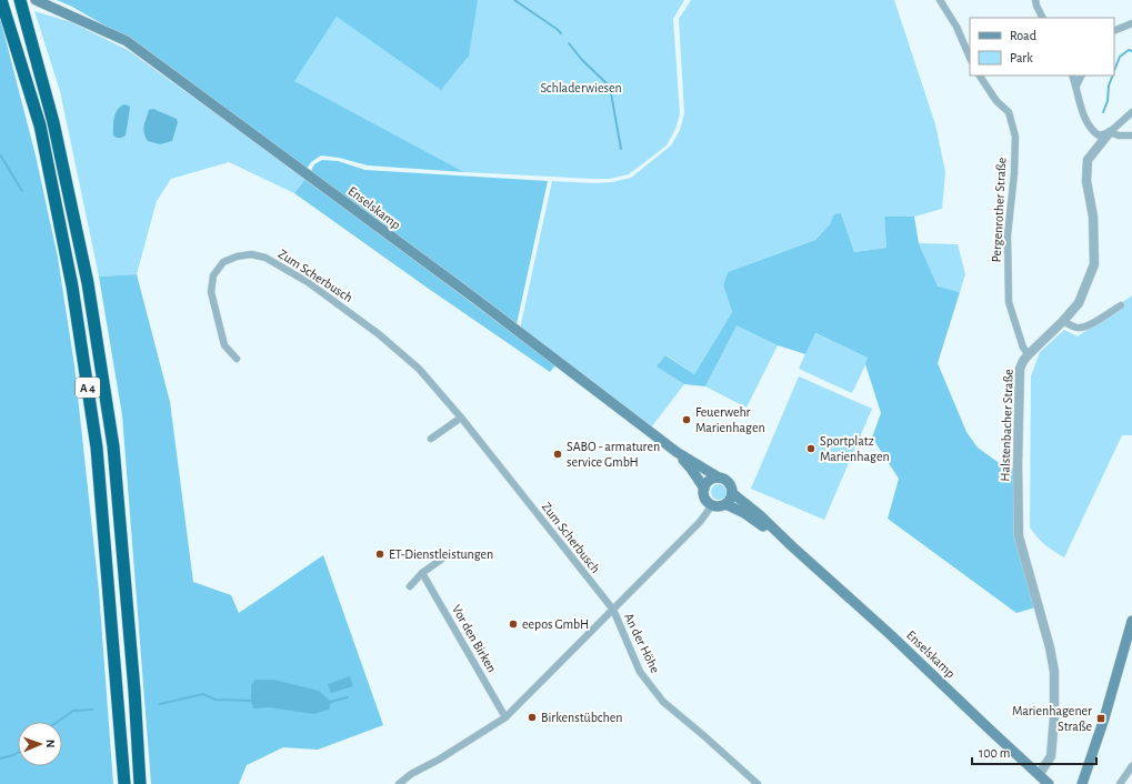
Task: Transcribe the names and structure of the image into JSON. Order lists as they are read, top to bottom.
{
  "streets": {
    "highway": ["A 4"],
    "main road": ["Enselskamp"],
    "street": [
      "Pergenrother Straße",
      "Zum Scherbusch",
      "Halstenbacher Straße",
      "Vor den Birken",
      "An der Höhe"
    ]
  },
  "crossings": [
    ["Enselskamp", "Halstenbacher Straße"],
    ["Enselskamp", "An der Höhe"],
    ["Pergenrother Straße", "Halstenbacher Straße"],
    ["Zum Scherbusch", "An der Höhe"]
  ],
  "parks": ["Schladerwiesen"],
  "places": {
    "other": [
      "Feuerwehr Marienhagen",
      "Sportplatz Marienhagen",
      "SABO - armaturen service GmbH",
      "ET-Dienstleistungen",
      "eepos GmbH",
      "Birkenstübchen"
    ],
    "transit": ["Marienhagener Straße"]
  },
  "legend": ["Road", "Park"],
  "scale_bar": "100 m",
  "north": "right"
}
